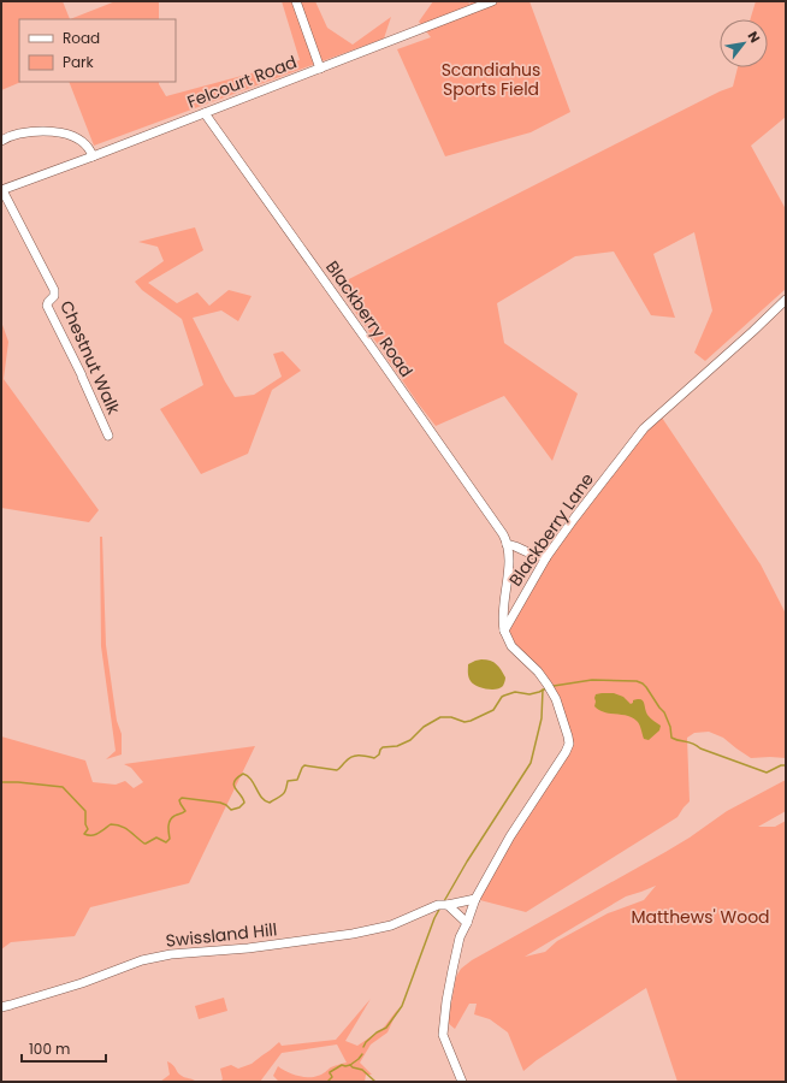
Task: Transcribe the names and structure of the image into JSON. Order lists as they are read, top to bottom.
{
  "streets": {
    "street": [
      "Felcourt Road",
      "Blackberry Road",
      "Chestnut Walk",
      "Blackberry Lane",
      "Swissland Hill"
    ]
  },
  "crossings": [
    ["Felcourt Road", "Blackberry Road"],
    ["Felcourt Road", "Chestnut Walk"],
    ["Blackberry Road", "Blackberry Lane"]
  ],
  "parks": ["Scandiahus Sports Field", "Matthews' Wood"],
  "legend": ["Road", "Park"],
  "scale_bar": "100 m",
  "north": "top right"
}
